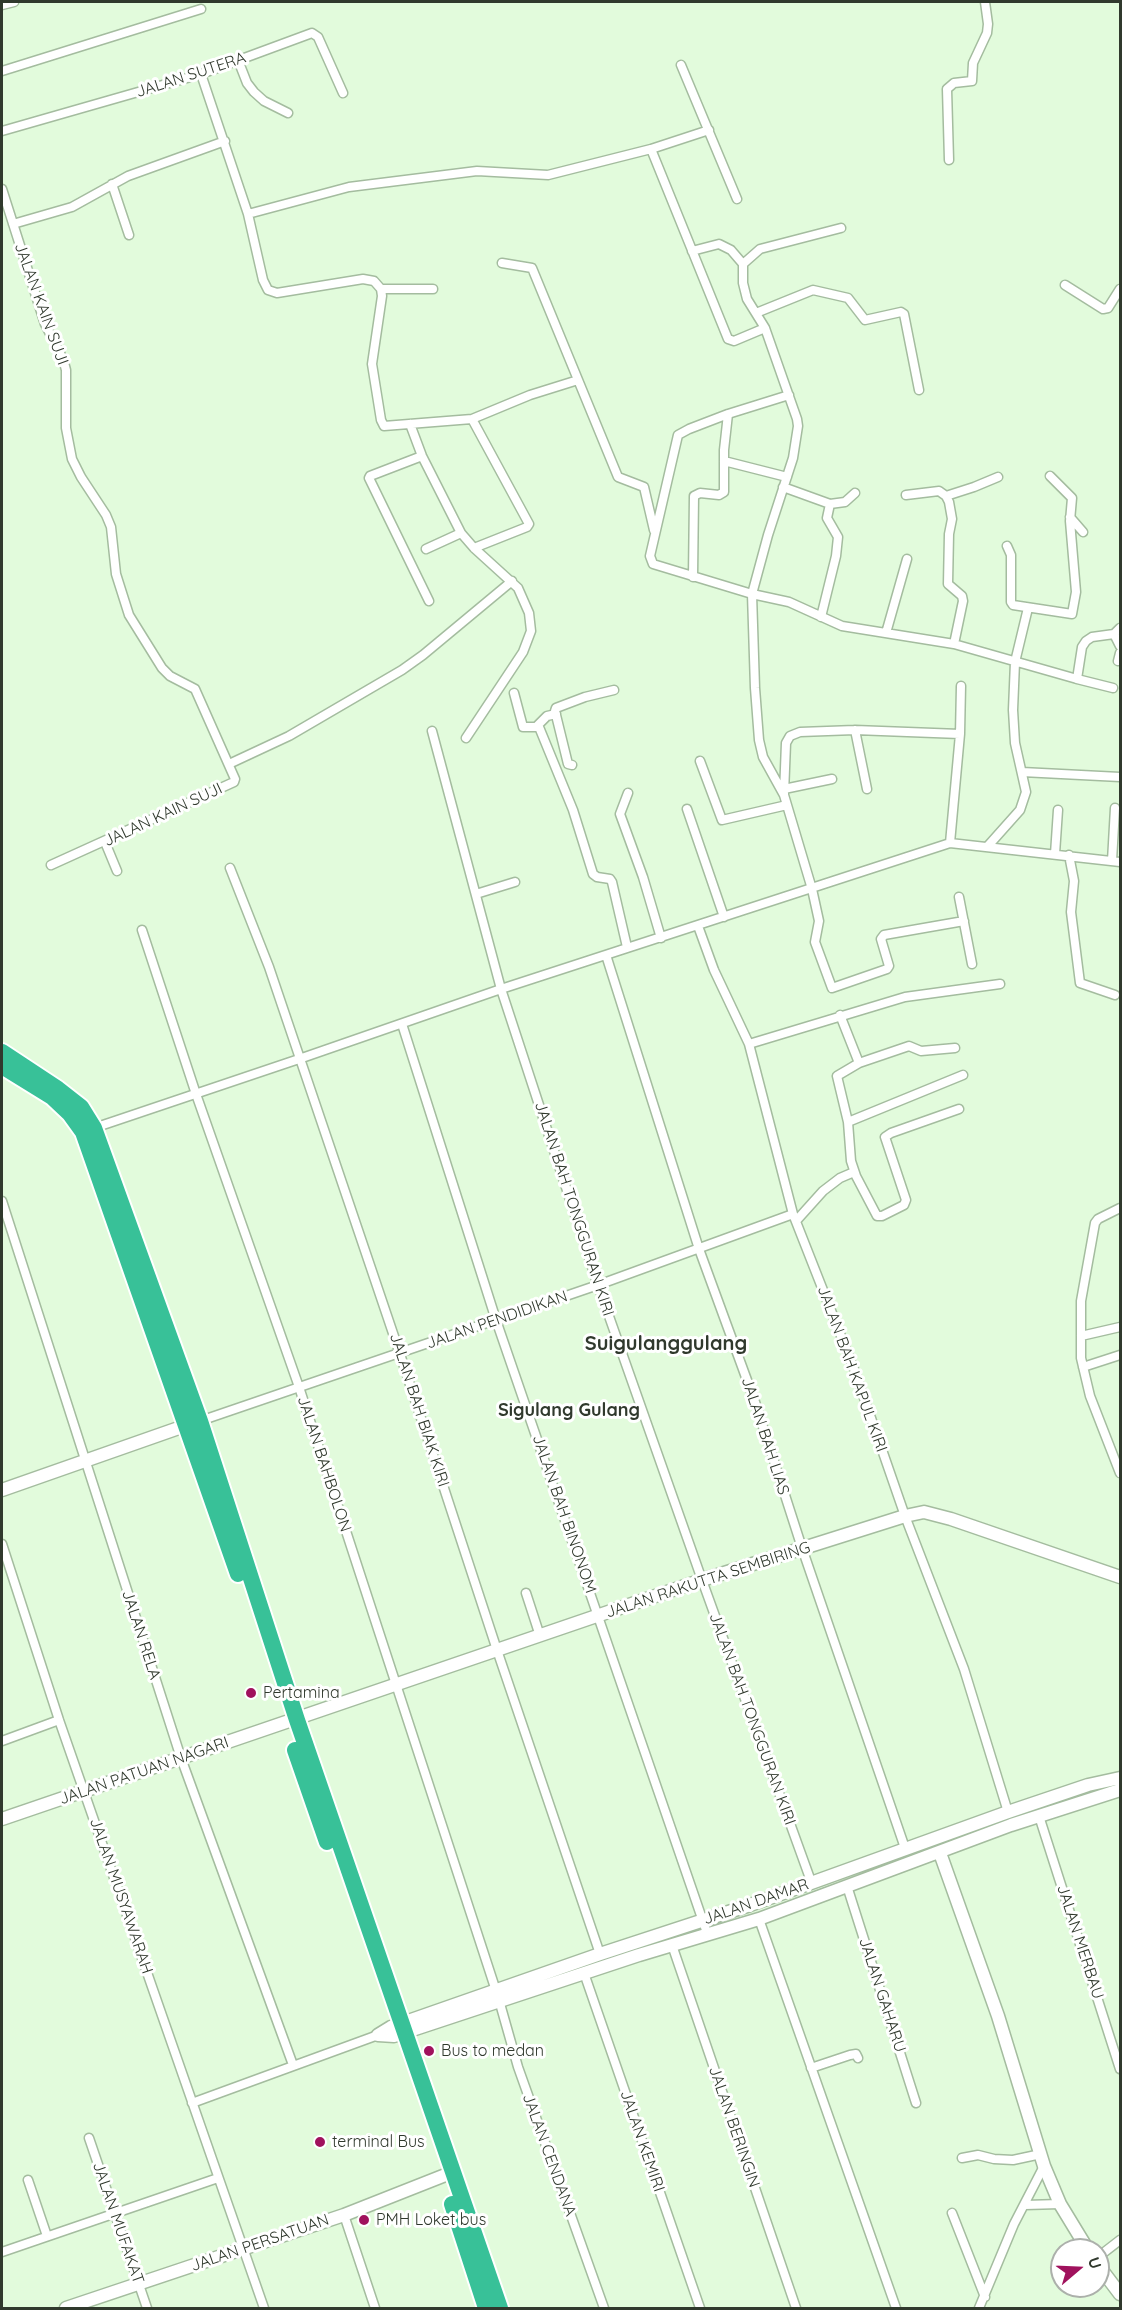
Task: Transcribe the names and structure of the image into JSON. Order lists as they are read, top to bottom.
{
  "streets": {
    "street": [
      "JALAN SUTERA",
      "JALAN KAIN SUJI",
      "JALAN BAH TONGGURAN KIRI",
      "JALAN PENDIDIKAN",
      "JALAN BAH KAPUL KIRI",
      "JALAN BAH BIAK KIRI",
      "JALAN BAH LIAS",
      "JALAN BAHBOLON",
      "JALAN BAH BINONOM",
      "JALAN RAKUTTA SEMBIRING",
      "JALAN RELA",
      "JALAN PATUAN NAGARI",
      "JALAN MUSYAWARAH",
      "JALAN DAMAR",
      "JALAN MERBAU",
      "JALAN GAHARU",
      "JALAN BERINGIN",
      "JALAN KEMIRI",
      "JALAN CENDANA",
      "JALAN MUFAKAT",
      "JALAN PERSATUAN"
    ]
  },
  "crossings": [
    ["JALAN BAH TONGGURAN KIRI", "JALAN PENDIDIKAN"],
    ["JALAN BAH TONGGURAN KIRI", "JALAN RAKUTTA SEMBIRING"],
    ["JALAN BAH TONGGURAN KIRI", "JALAN DAMAR"],
    ["JALAN PENDIDIKAN", "JALAN BAH KAPUL KIRI"],
    ["JALAN PENDIDIKAN", "JALAN BAH BIAK KIRI"],
    ["JALAN PENDIDIKAN", "JALAN BAH LIAS"],
    ["JALAN PENDIDIKAN", "JALAN BAHBOLON"],
    ["JALAN PENDIDIKAN", "JALAN BAH BINONOM"],
    ["JALAN PENDIDIKAN", "JALAN RELA"],
    ["JALAN BAH KAPUL KIRI", "JALAN RAKUTTA SEMBIRING"],
    ["JALAN BAH KAPUL KIRI", "JALAN DAMAR"],
    ["JALAN BAH BIAK KIRI", "JALAN RAKUTTA SEMBIRING"],
    ["JALAN BAH BIAK KIRI", "JALAN DAMAR"],
    ["JALAN BAH LIAS", "JALAN RAKUTTA SEMBIRING"],
    ["JALAN BAH LIAS", "JALAN DAMAR"],
    ["JALAN BAHBOLON", "JALAN RAKUTTA SEMBIRING"],
    ["JALAN BAHBOLON", "JALAN DAMAR"],
    ["JALAN BAHBOLON", "JALAN CENDANA"],
    ["JALAN BAH BINONOM", "JALAN RAKUTTA SEMBIRING"],
    ["JALAN BAH BINONOM", "JALAN DAMAR"],
    ["JALAN RAKUTTA SEMBIRING", "JALAN PATUAN NAGARI"],
    ["JALAN RELA", "JALAN PATUAN NAGARI"],
    ["JALAN PATUAN NAGARI", "JALAN MUSYAWARAH"],
    ["JALAN MUSYAWARAH", "JALAN PERSATUAN"],
    ["JALAN DAMAR", "JALAN MERBAU"],
    ["JALAN DAMAR", "JALAN GAHARU"],
    ["JALAN DAMAR", "JALAN BERINGIN"],
    ["JALAN DAMAR", "JALAN KEMIRI"],
    ["JALAN DAMAR", "JALAN CENDANA"],
    ["JALAN MUFAKAT", "JALAN PERSATUAN"]
  ],
  "districts": ["Suigulanggulang", "Sigulang Gulang"],
  "places": [
    "Pertamina",
    "Bus to medan",
    "terminal Bus",
    "PMH Loket bus"
  ],
  "north": "right"
}
